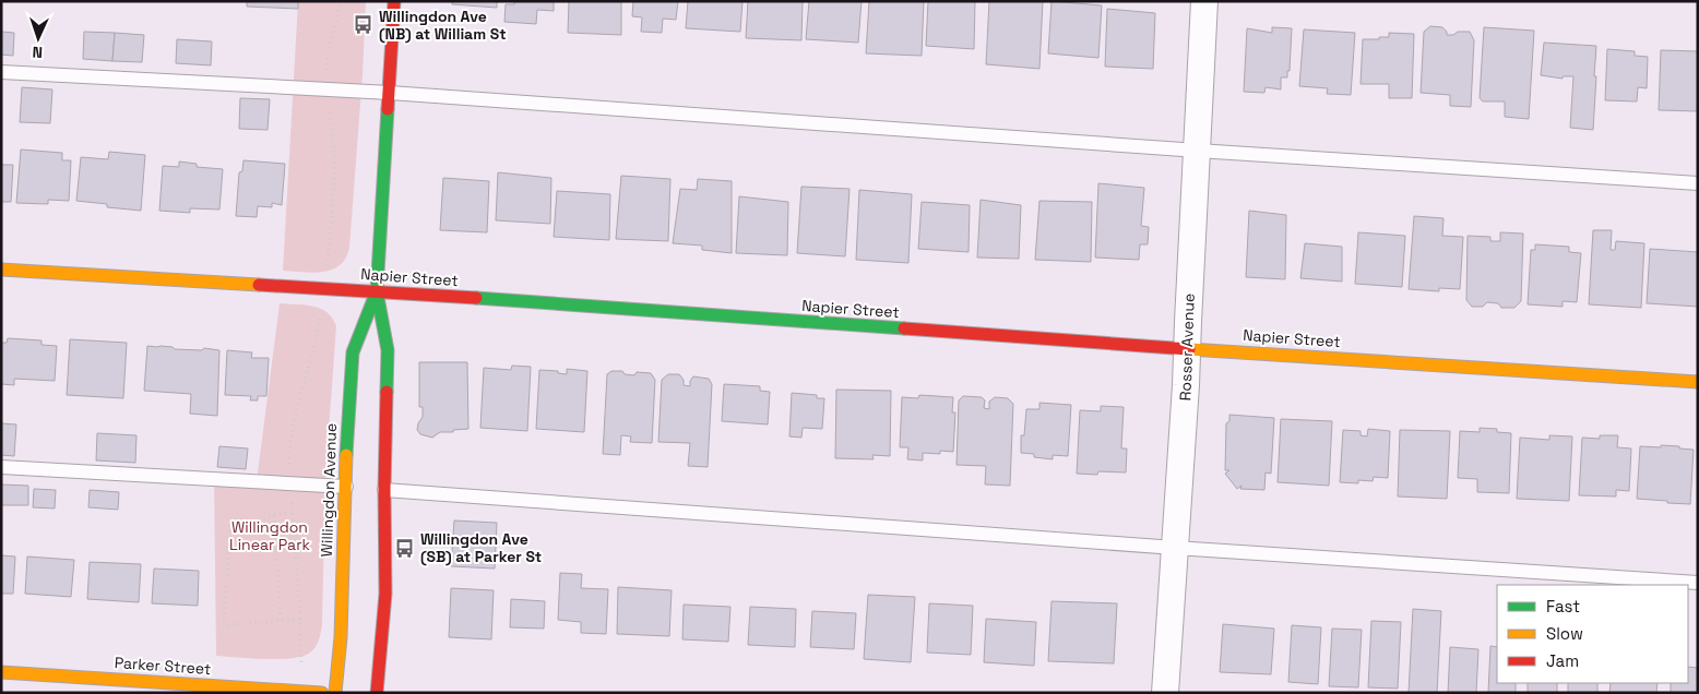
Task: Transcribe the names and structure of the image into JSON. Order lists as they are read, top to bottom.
{
  "streets": {
    "street": [
      "Napier Street",
      "Rosser Avenue",
      "Willingdon Avenue",
      "Parker Street"
    ]
  },
  "crossings": [
    ["Napier Street", "Rosser Avenue"],
    ["Napier Street", "Willingdon Avenue"]
  ],
  "parks": ["Willingdon Linear Park"],
  "places": {
    "bus stop": ["Willingdon Ave (NB) at William St", "Willingdon Ave (SB) at Parker St"]
  },
  "legend": ["Fast", "Slow", "Jam"],
  "north": "bottom"
}
